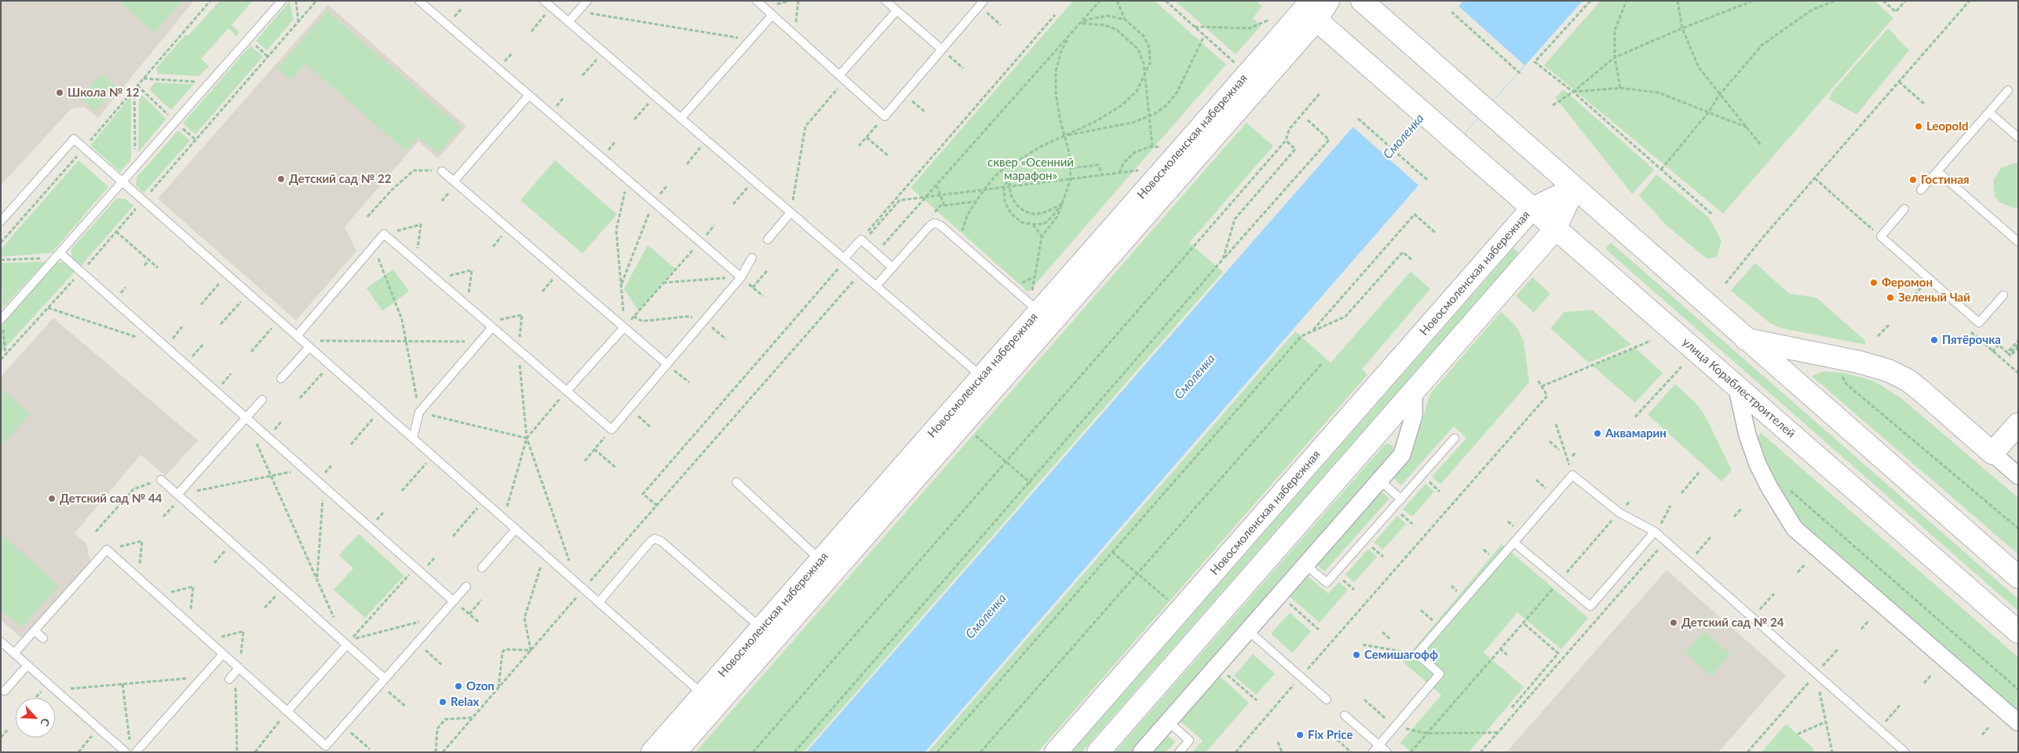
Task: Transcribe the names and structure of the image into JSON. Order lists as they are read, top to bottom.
{
  "streets": {
    "street": ["Новосмоленская набережная", "улица Кораблестроителей"]
  },
  "crossings": [
    ["Новосмоленская набережная", "улица Кораблестроителей"]
  ],
  "water": ["Смоленка"],
  "parks": ["сквер «Осенний марафон»"],
  "places": [
    "Школа № 12",
    "Leopold",
    "Детский сад № 22",
    "Гостиная",
    "Феромон",
    "Зеленый Чай",
    "Пятёрочка",
    "Аквамарин",
    "Детский сад № 44",
    "Детский сад № 24",
    "Семишагофф",
    "Ozon",
    "Relax",
    "Fix Price"
  ],
  "north": "bottom right"
}
